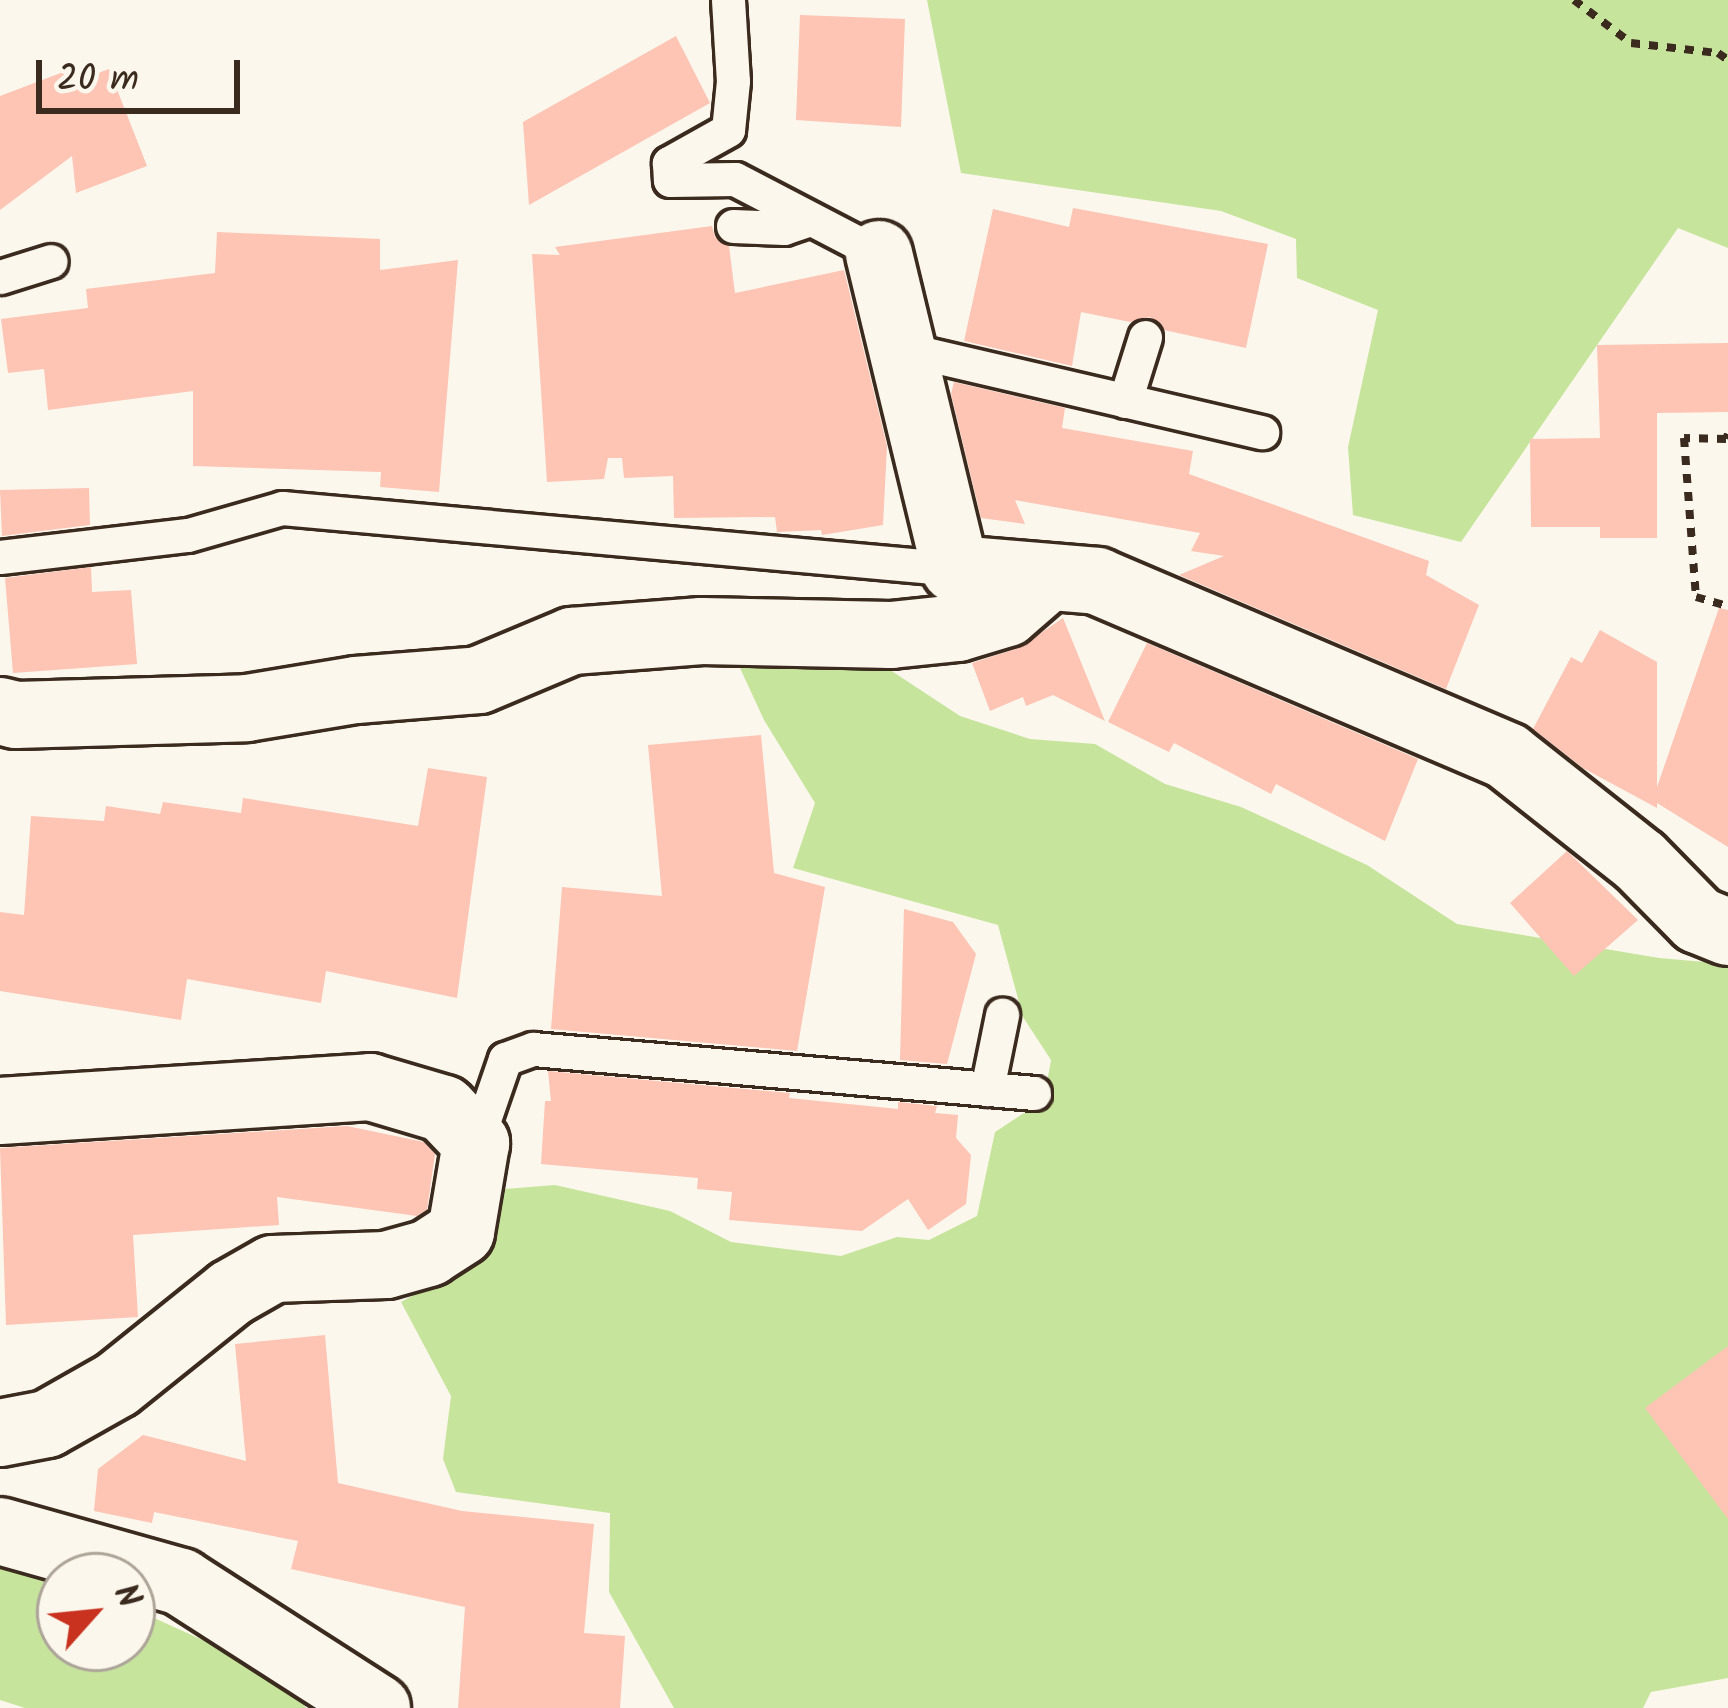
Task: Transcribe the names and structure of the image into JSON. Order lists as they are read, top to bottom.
{
  "scale_bar": "20 m",
  "north": "top right"
}
